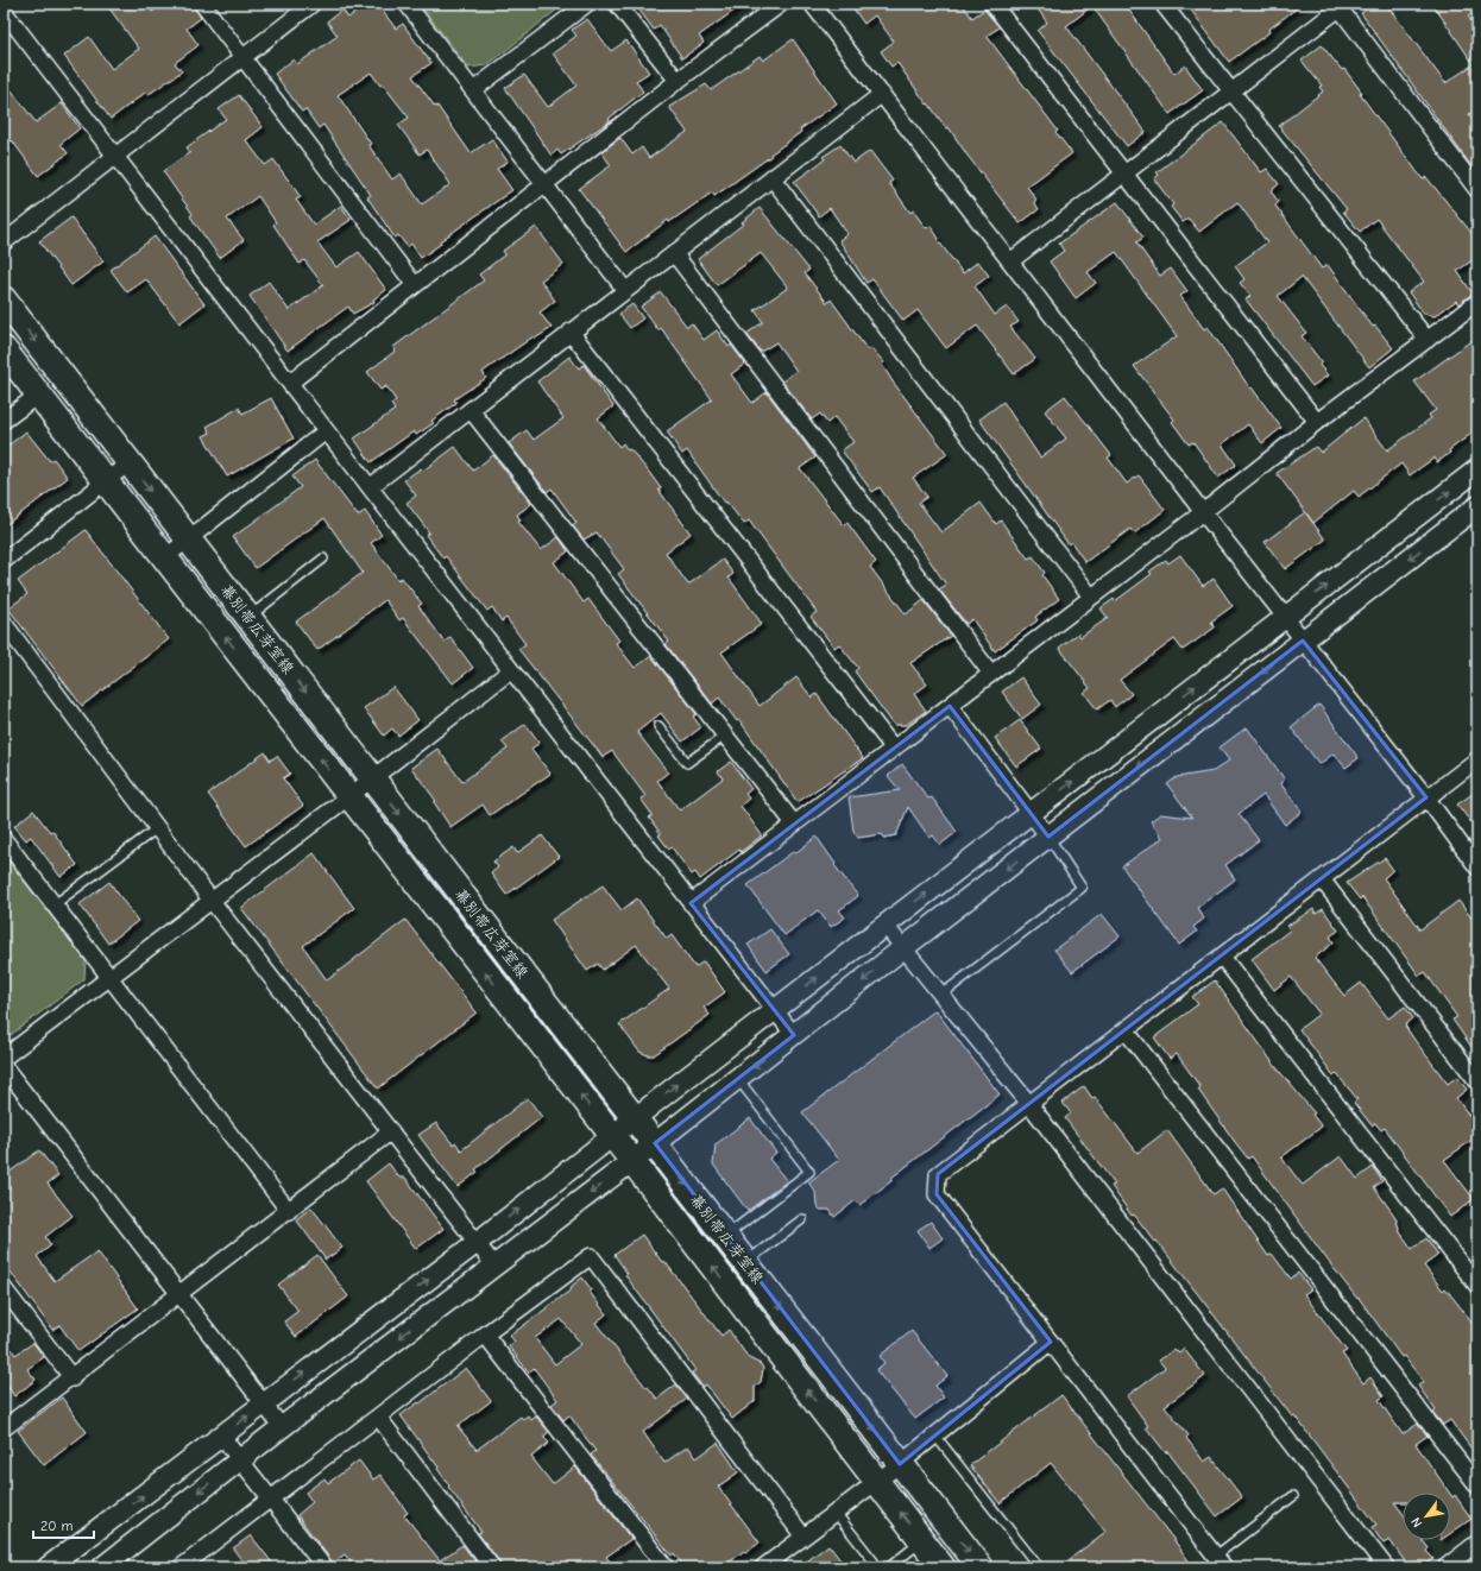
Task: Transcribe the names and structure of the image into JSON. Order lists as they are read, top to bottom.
{
  "streets": {
    "main road": ["幕別帯広芽室線"]
  },
  "scale_bar": "20 m",
  "north": "bottom left"
}
